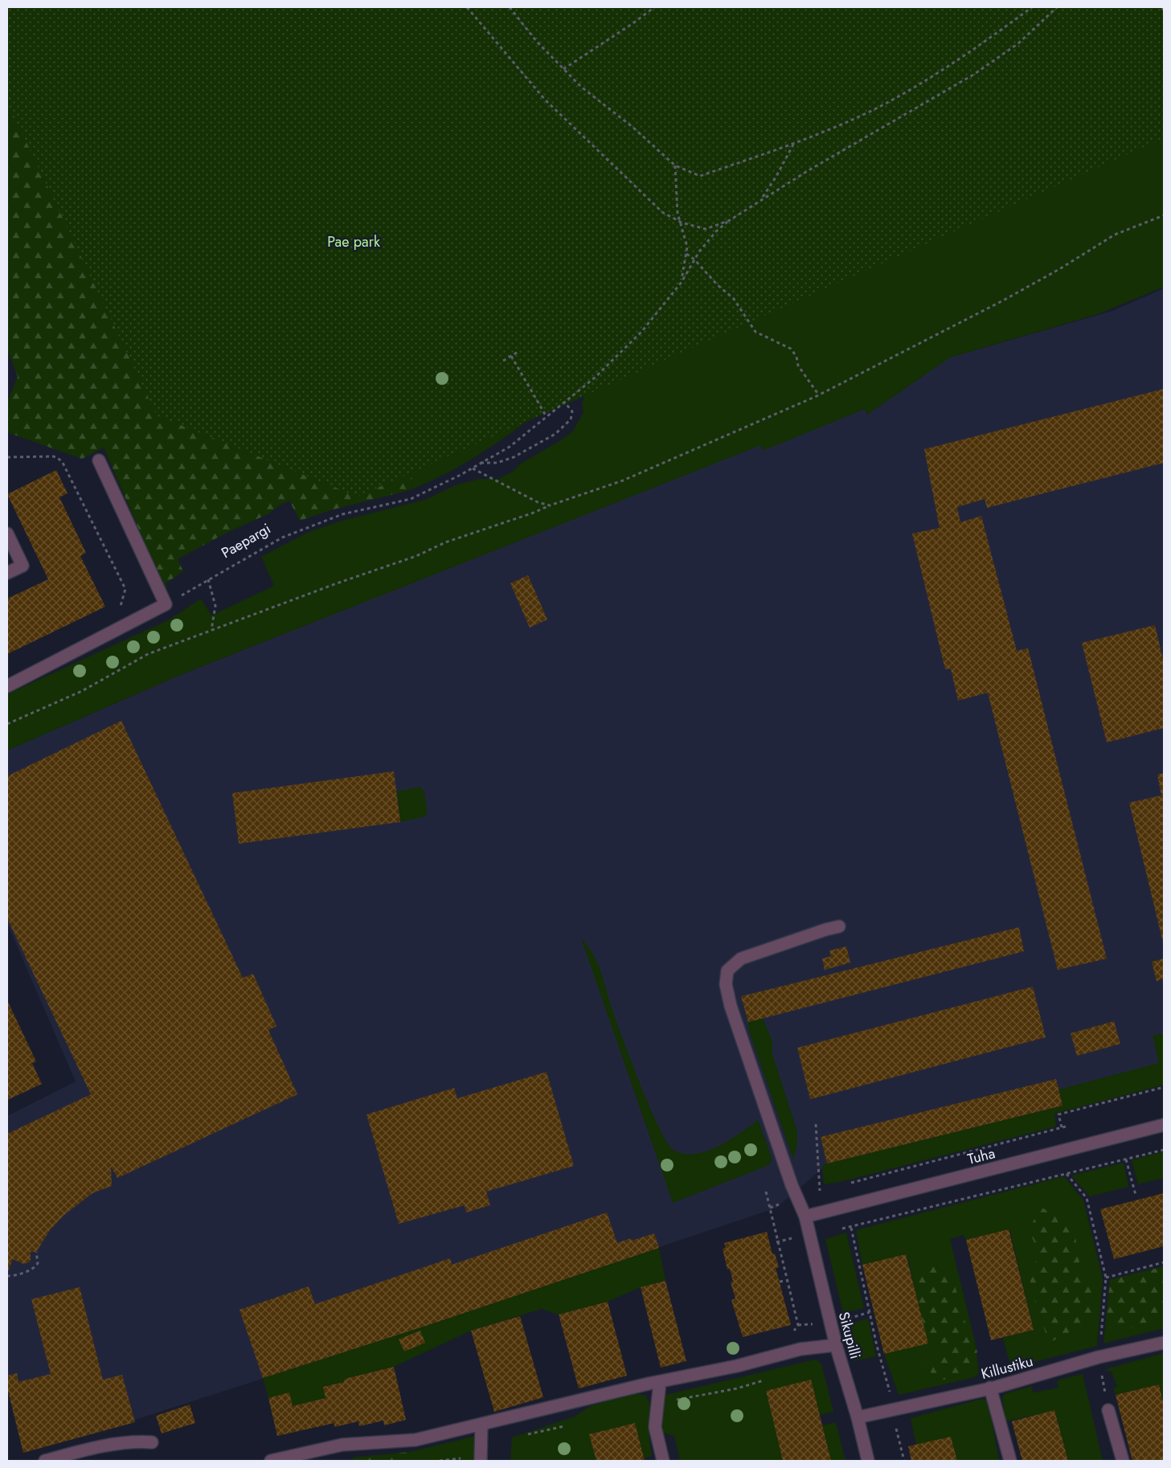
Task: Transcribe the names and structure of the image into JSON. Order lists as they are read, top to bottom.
{
  "streets": {
    "street": ["Tuha", "Sikupilli", "Killustiku"],
    "path": ["Paepargi"]
  },
  "crossings": [
    ["Tuha", "Sikupilli"],
    ["Sikupilli", "Killustiku"]
  ],
  "parks": ["Pae park"]
}
